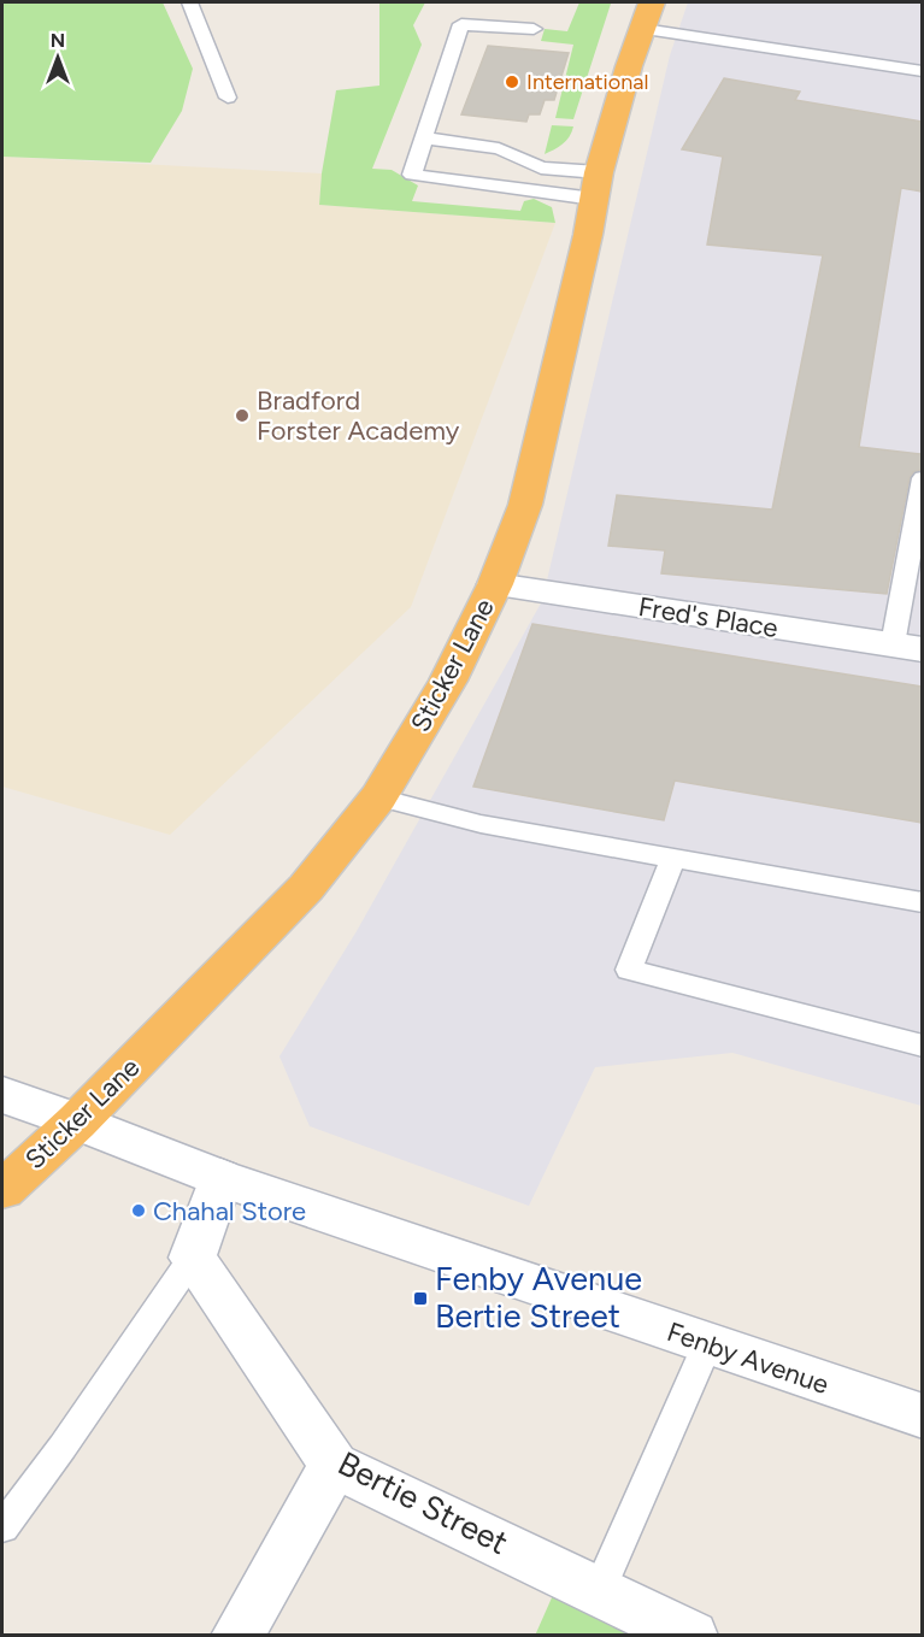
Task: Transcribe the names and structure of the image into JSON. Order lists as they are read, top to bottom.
{
  "streets": {
    "highway": ["Sticker Lane"],
    "street": ["Fred's Place", "Fenby Avenue", "Bertie Street"]
  },
  "crossings": [
    ["Fred's Place", "Sticker Lane"],
    ["Sticker Lane", "Fenby Avenue"]
  ],
  "places": {
    "other": ["International", "Bradford Forster Academy", "Chahal Store"],
    "transit": ["Fenby Avenue Bertie Street"]
  },
  "north": "top"
}
